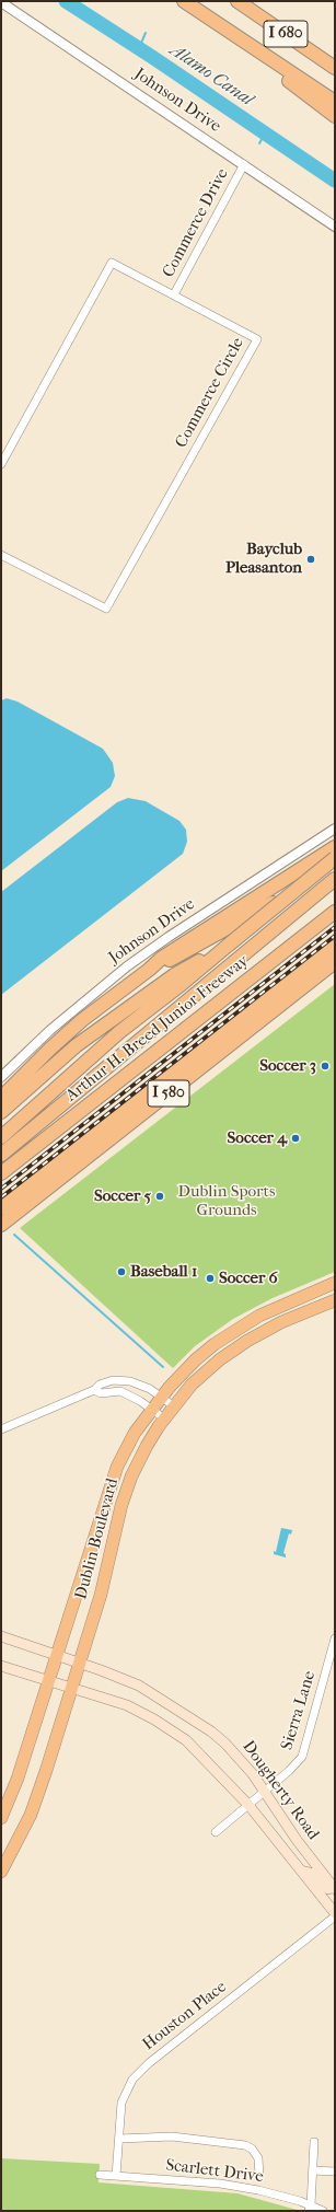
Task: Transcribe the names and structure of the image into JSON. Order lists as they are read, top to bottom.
{
  "streets": {
    "highway": ["I 680", "Arthur H. Breed Junior Freeway", "I 580"],
    "main road": ["Dublin Boulevard", "Dougherty Road"],
    "street": [
      "Johnson Drive",
      "Commerce Drive",
      "Commerce Circle",
      "Sierra Lane",
      "Houston Place",
      "Scarlett Drive"
    ]
  },
  "crossings": [
    ["Johnson Drive", "Commerce Drive"],
    ["Commerce Drive", "Commerce Circle"],
    ["Dublin Boulevard", "Dougherty Road"],
    ["Sierra Lane", "Dougherty Road"],
    ["Dougherty Road", "Houston Place"],
    ["Houston Place", "Scarlett Drive"]
  ],
  "water": ["Alamo Canal"],
  "parks": ["Dublin Sports Grounds"],
  "places": [
    "Bayclub Pleasanton",
    "Soccer 3",
    "Soccer 4",
    "Soccer 5",
    "Baseball 1",
    "Soccer 6"
  ]
}
